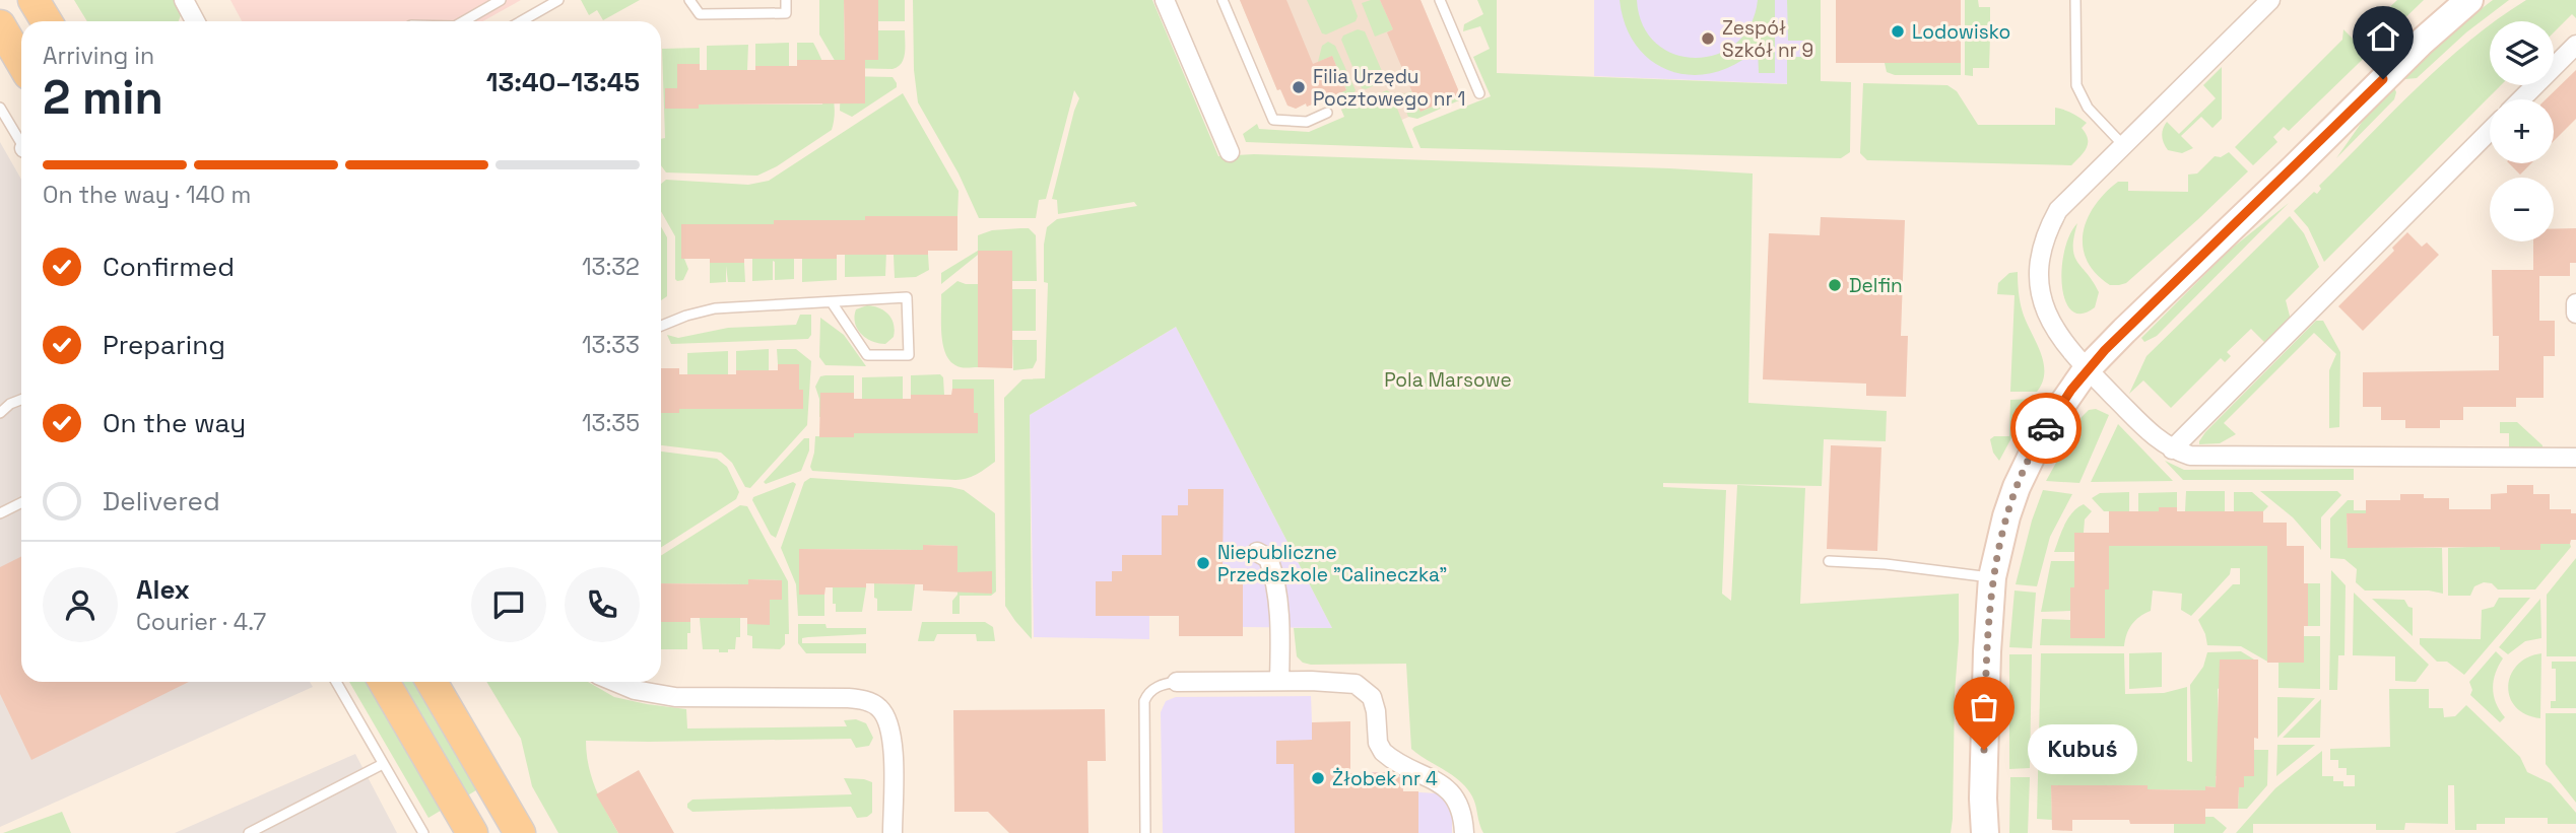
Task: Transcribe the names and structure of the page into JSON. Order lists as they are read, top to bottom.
{
  "parks": ["Pola Marsowe"],
  "places": [
    "Lodowisko",
    "Zespół Szkół nr 9",
    "Filia Urzędu Pocztowego nr 1",
    "Delfin",
    "Niepubliczne Przedszkole \"Calineczka\"",
    "Kubuś",
    "Żłobek nr 4"
  ],
  "page": {
    "map_buttons": ["+", "−"],
    "heading": ["2 min", "Arriving in", "13:40–13:45"],
    "panel": ["Alex", "Courier · 4.7"],
    "bar": "On the way · 140 m",
    "list": [
      ["Confirmed", "13:32"],
      ["Preparing", "13:33"],
      ["On the way", "13:35"],
      "Delivered"
    ],
    "bubble": "Kubuś"
  }
}
